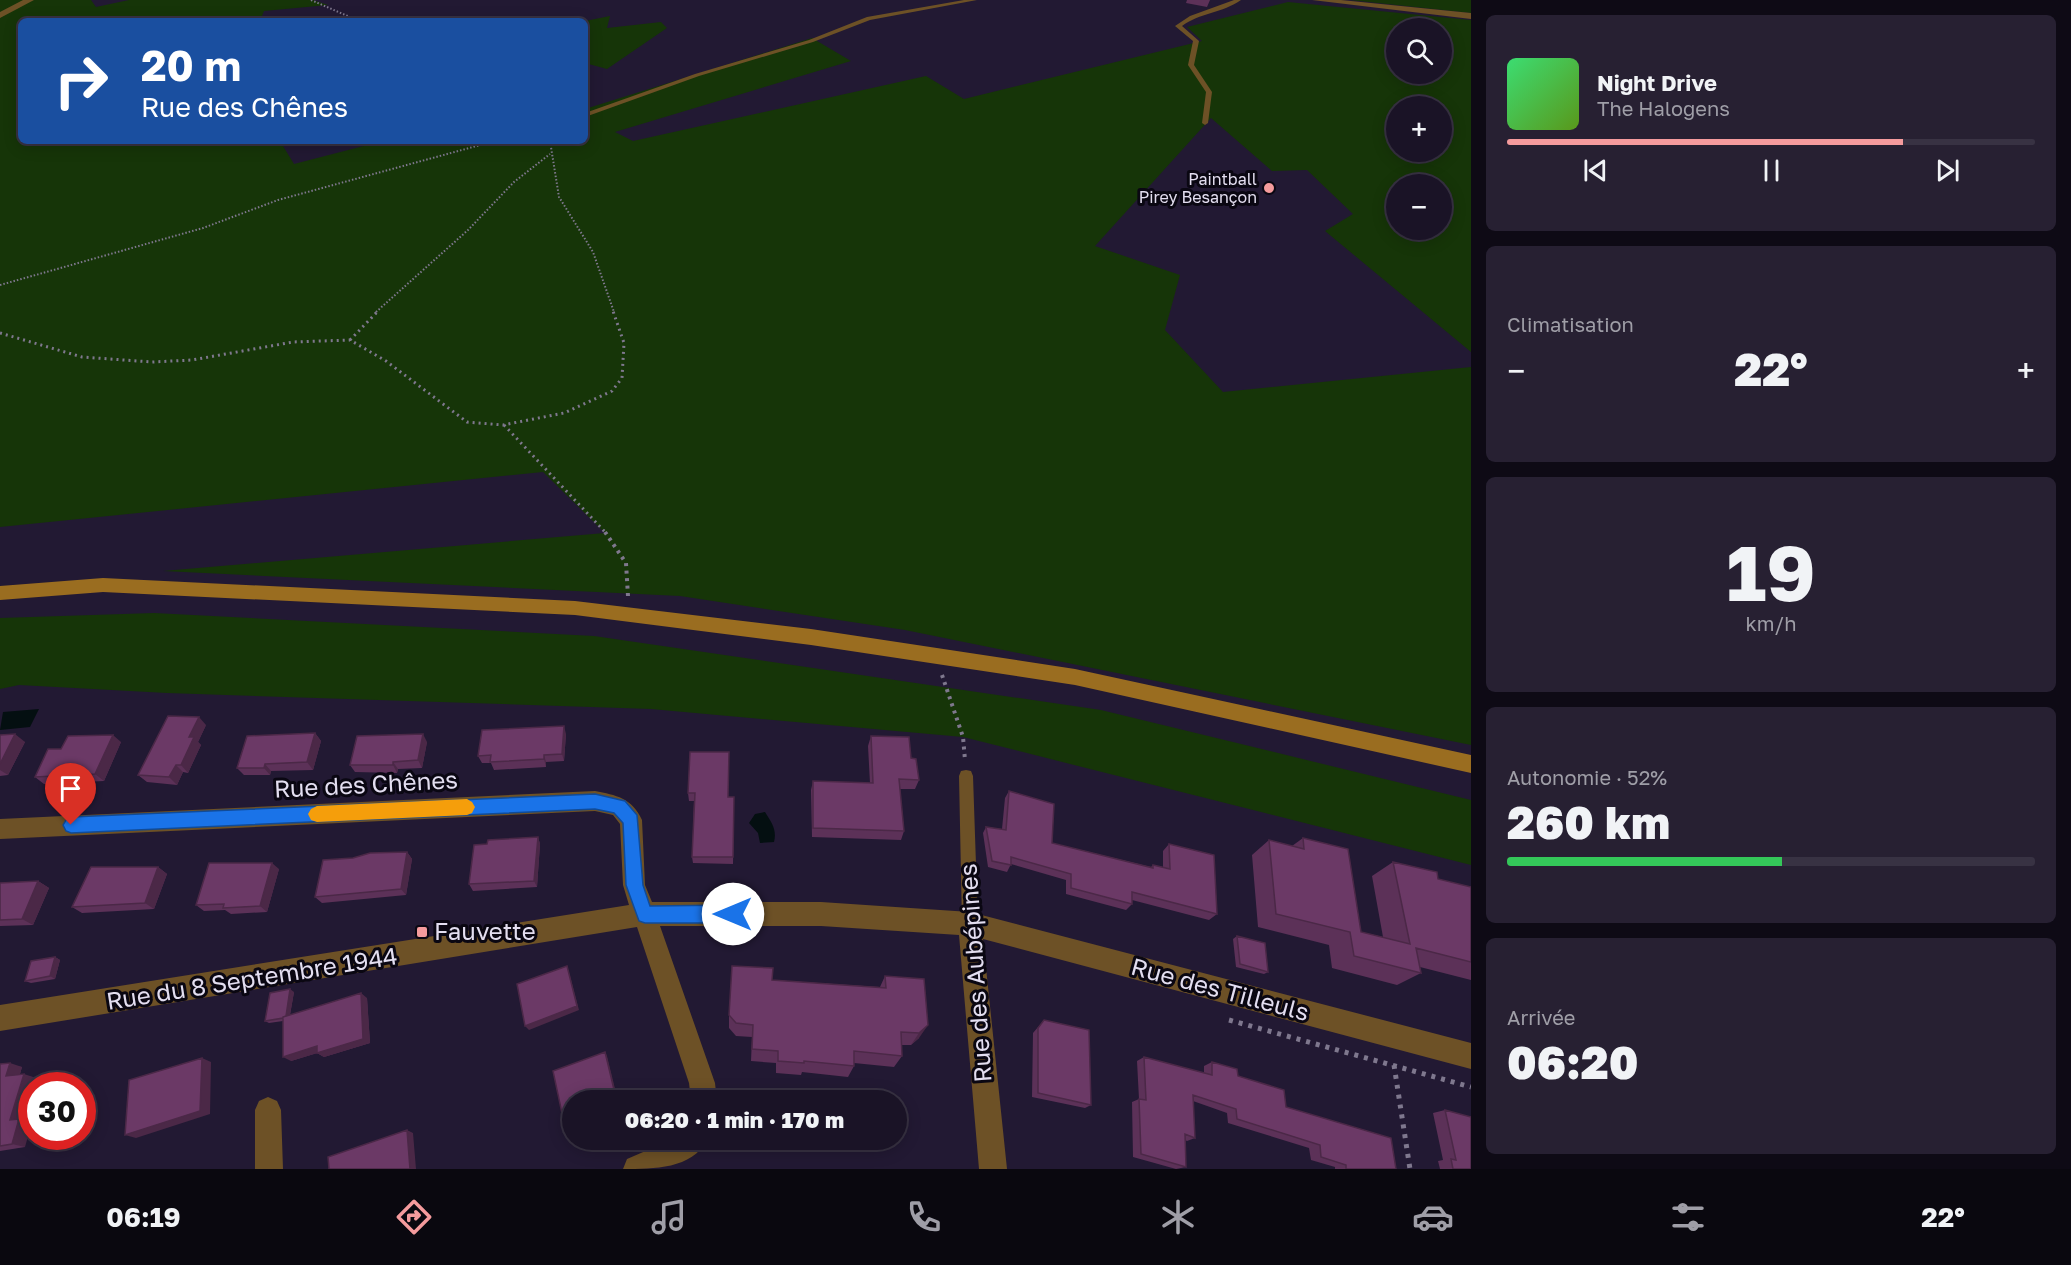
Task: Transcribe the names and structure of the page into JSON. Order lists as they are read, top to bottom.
{
  "streets": {
    "street": [
      "Rue des Chênes",
      "Rue des Aubépines",
      "Rue du 8 Septembre 1944",
      "Rue des Tilleuls"
    ]
  },
  "crossings": [
    ["Rue des Chênes", "Rue du 8 Septembre 1944"],
    ["Rue des Aubépines", "Rue du 8 Septembre 1944"],
    ["Rue des Aubépines", "Rue des Tilleuls"],
    ["Rue du 8 Septembre 1944", "Rue des Tilleuls"]
  ],
  "places": {
    "other": ["Paintball Pirey Besançon"],
    "transit": ["Fauvette"]
  },
  "page": {
    "map_buttons": ["+", "−"],
    "turn": ["20 m", "Rue des Chênes"],
    "song": ["Night Drive", "The Halogens"],
    "tile": [
      "Climatisation",
      ["19", "km/h"],
      ["Autonomie · 52%", "260 km"],
      ["Arrivée", "06:20"]
    ],
    "heat": ["−", "22°", "+"],
    "limit": "30",
    "trip": "06:20 · 1 min · 170 m",
    "tabs": ["06:19", "22°"]
  }
}
